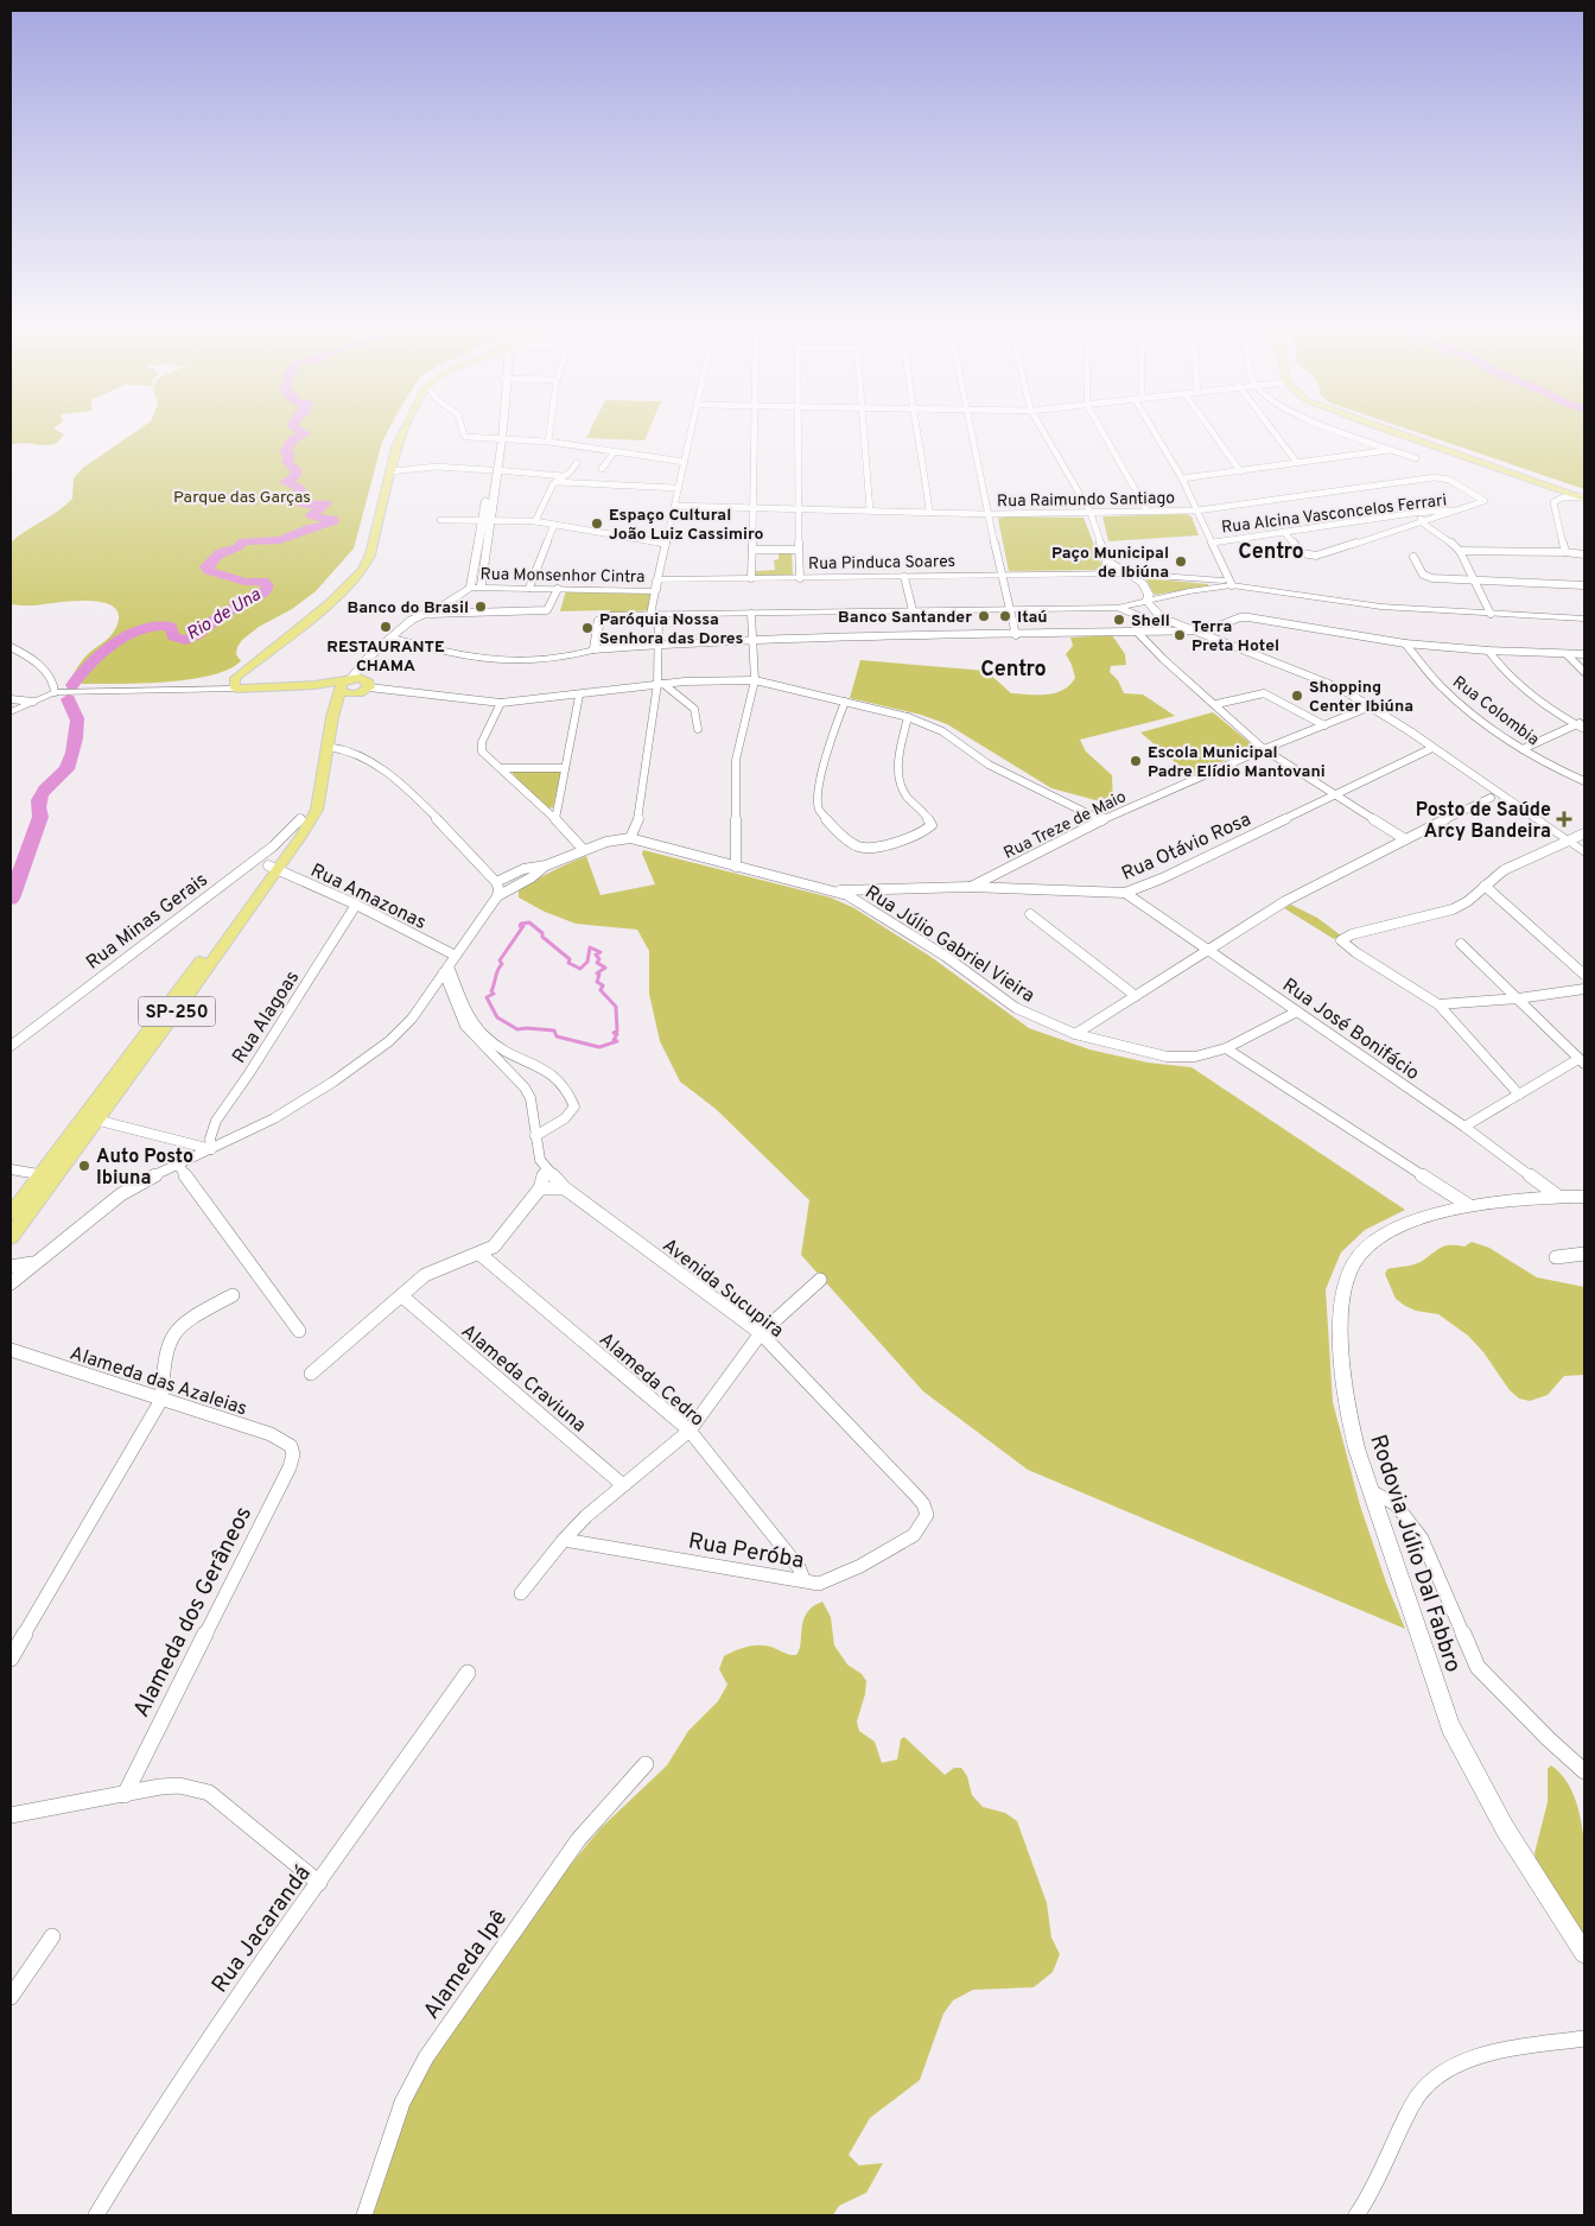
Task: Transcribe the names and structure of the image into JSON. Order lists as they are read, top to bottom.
{
  "streets": {
    "main road": [
      "Rua Pinduca Soares",
      "Rua Monsenhor Cintra",
      "SP-250",
      "Rodovia Júlio Dal Fabbro"
    ],
    "street": [
      "Rua Raimundo Santiago",
      "Rua Alcina Vasconcelos Ferrari",
      "Rua Colombia",
      "Rua Treze de Maio",
      "Rua Otávio Rosa",
      "Rua Amazonas",
      "Rua Minas Gerais",
      "Rua Júlio Gabriel Vieira",
      "Rua Alagoas",
      "Rua José Bonifácio",
      "Avenida Sucupira",
      "Alameda Craviuna",
      "Alameda Cedro",
      "Alameda das Azaleias",
      "Rua Peróba",
      "Alameda dos Gerâneos",
      "Rua Jacarandá",
      "Alameda Ipê"
    ]
  },
  "crossings": [
    ["Rua Raimundo Santiago", "Rua Alcina Vasconcelos Ferrari"],
    ["Rua Treze de Maio", "Rua Otávio Rosa"],
    ["Rua Otávio Rosa", "Rua Júlio Gabriel Vieira"],
    ["Rua Otávio Rosa", "Rua José Bonifácio"],
    ["Rua Amazonas", "SP-250"],
    ["Rua Amazonas", "Rua Alagoas"],
    ["Rua Minas Gerais", "SP-250"],
    ["Rua Júlio Gabriel Vieira", "Rua José Bonifácio"],
    ["Rua José Bonifácio", "Rodovia Júlio Dal Fabbro"],
    ["Avenida Sucupira", "Rua Peróba"],
    ["Alameda Cedro", "Rua Peróba"],
    ["Alameda das Azaleias", "Alameda dos Gerâneos"]
  ],
  "districts": ["Centro", "Centro"],
  "water": ["Rio de Una"],
  "parks": ["Parque das Garças"],
  "places": {
    "other": [
      "Espaço Cultural João Luiz Cassimiro",
      "Paço Municipal de Ibiúna",
      "Banco do Brasil",
      "Banco Santander",
      "Itaú",
      "Shell",
      "RESTAURANTE CHAMA",
      "Paróquia Nossa Senhora das Dores",
      "Terra Preta Hotel",
      "Shopping Center Ibiúna",
      "Escola Municipal Padre Elídio Mantovani",
      "Auto Posto Ibiuna"
    ],
    "health": ["Posto de Saúde Arcy Bandeira"]
  }
}
